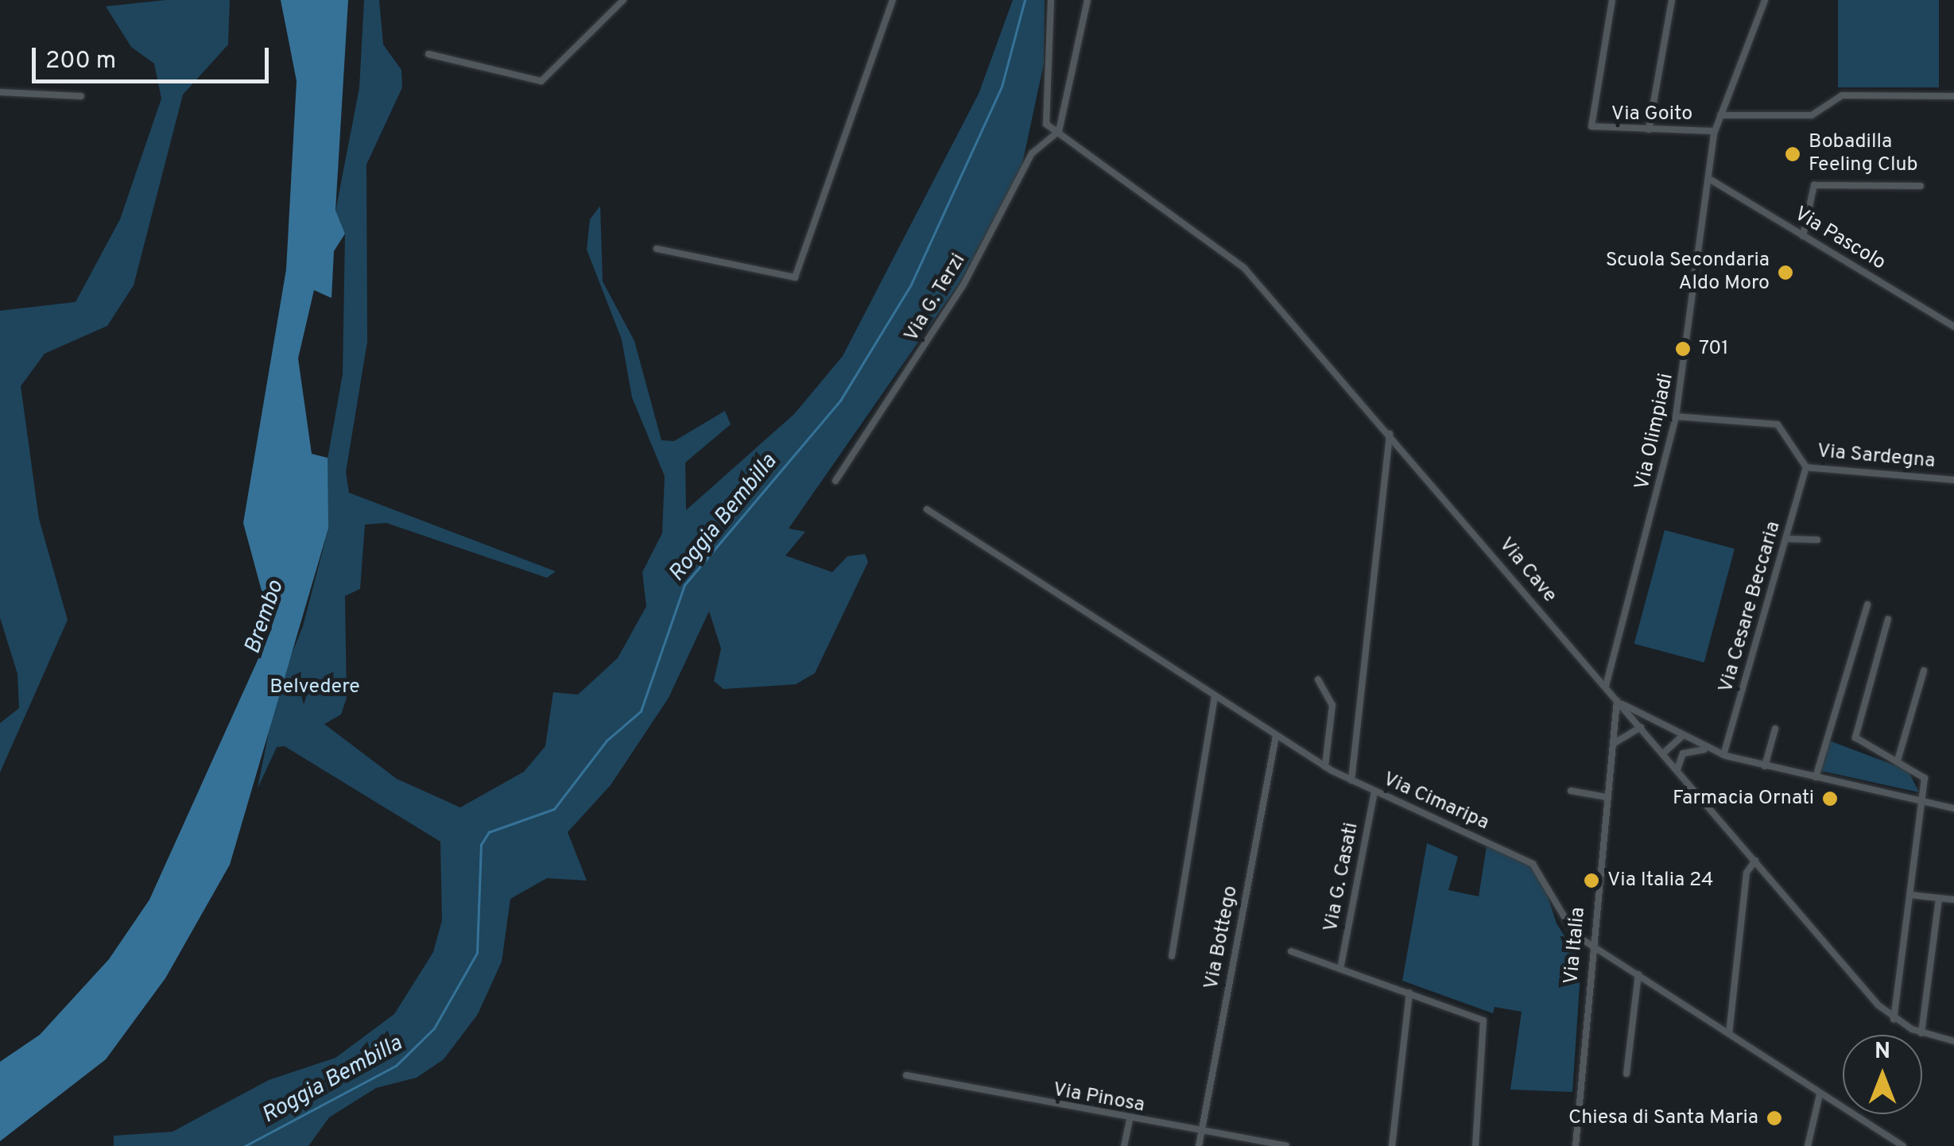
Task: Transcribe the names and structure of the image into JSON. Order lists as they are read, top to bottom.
{
  "streets": {
    "street": [
      "Via Goito",
      "Via Pascolo",
      "Via G. Terzi",
      "Via Olimpiadi",
      "Via Sardegna",
      "Via Cave",
      "Via Cesare Beccaria",
      "Via Cimaripa",
      "Via G. Casati",
      "Via Bottego",
      "Via Italia",
      "Via Pinosa"
    ]
  },
  "crossings": [
    ["Via Goito", "Via Olimpiadi"],
    ["Via Pascolo", "Via Olimpiadi"],
    ["Via G. Terzi", "Via Cave"],
    ["Via Olimpiadi", "Via Sardegna"],
    ["Via Olimpiadi", "Via Cave"],
    ["Via Sardegna", "Via Cesare Beccaria"],
    ["Via Cave", "Via Italia"],
    ["Via Cimaripa", "Via G. Casati"],
    ["Via Cimaripa", "Via Bottego"],
    ["Via Cimaripa", "Via Italia"],
    ["Via Bottego", "Via Pinosa"]
  ],
  "water": ["Roggia Bembilla", "Brembo"],
  "parks": ["Belvedere"],
  "places": [
    "Bobadilla Feeling Club",
    "Scuola Secondaria Aldo Moro",
    "701",
    "Farmacia Ornati",
    "Via Italia 24",
    "Chiesa di Santa Maria"
  ],
  "scale_bar": "200 m",
  "north": "top"
}
